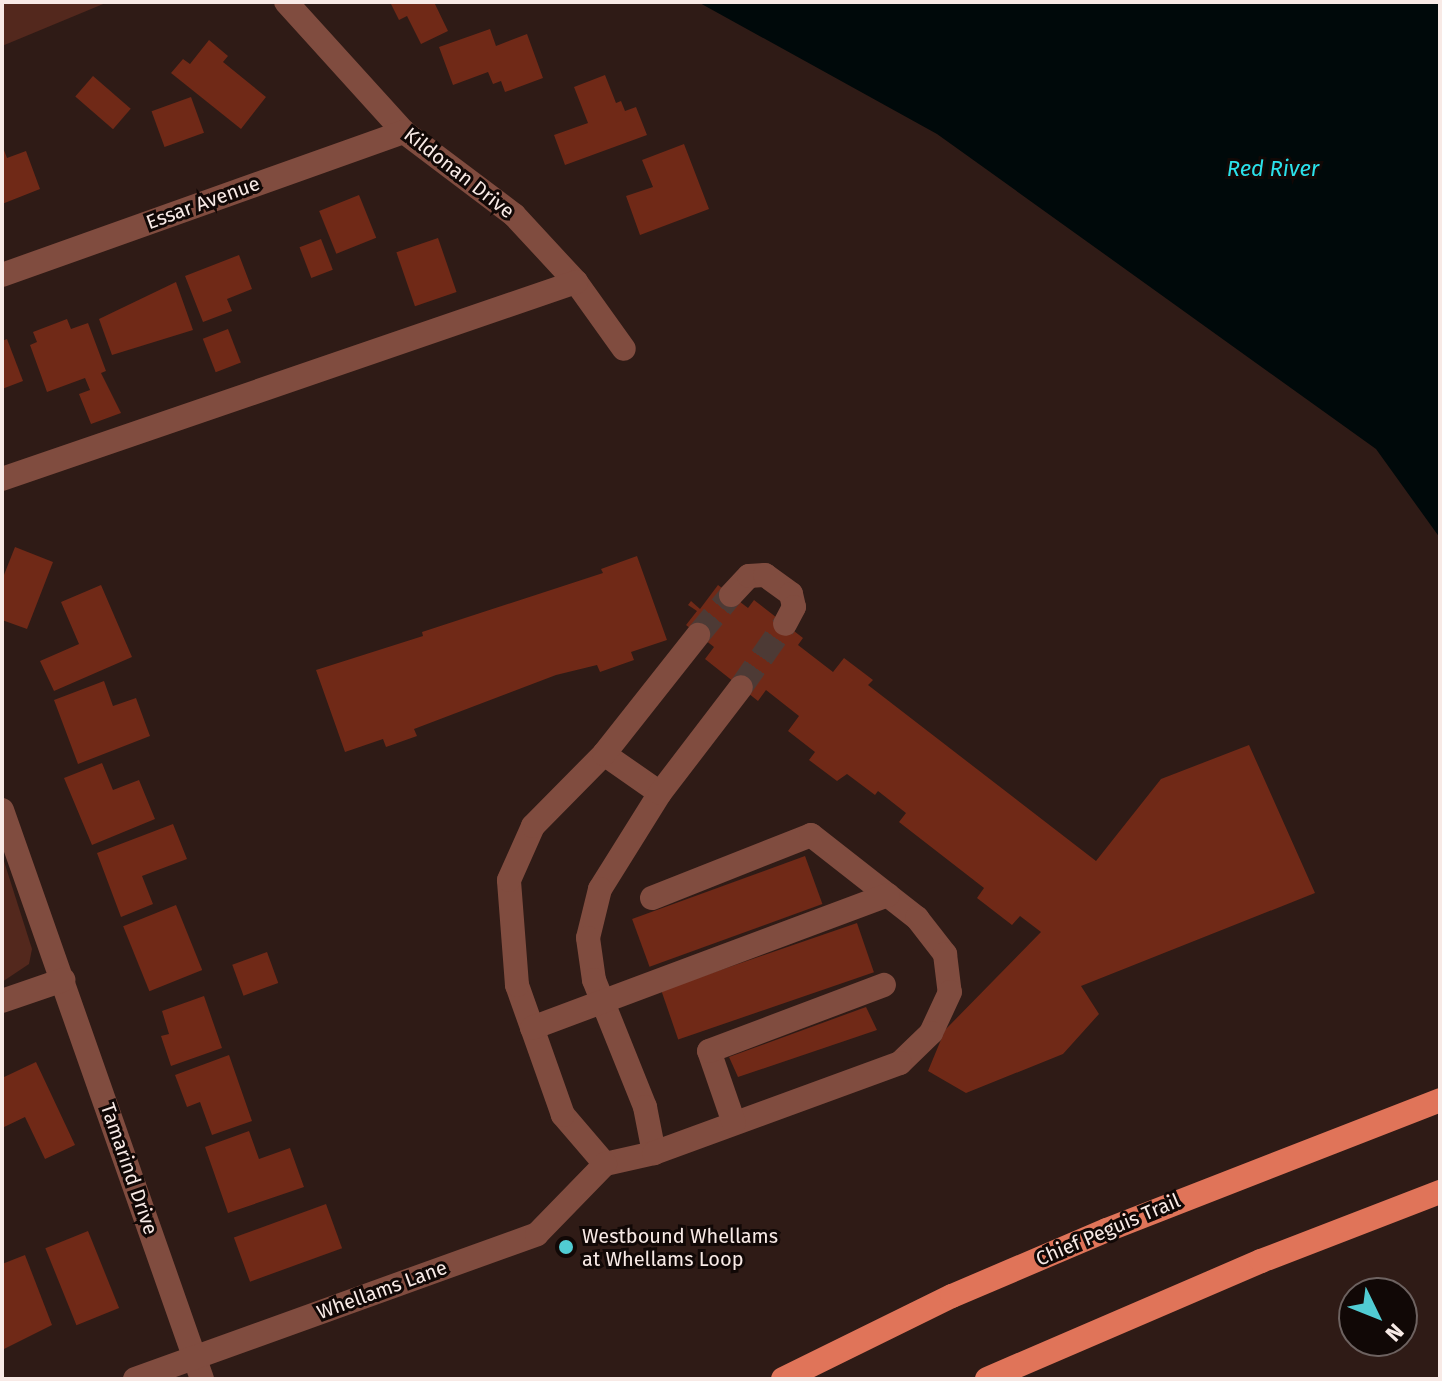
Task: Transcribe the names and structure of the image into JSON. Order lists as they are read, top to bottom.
{
  "streets": {
    "main road": ["Chief Peguis Trail"],
    "street": [
      "Kildonan Drive",
      "Essar Avenue",
      "Tamarind Drive",
      "Whellams Lane"
    ]
  },
  "crossings": [
    ["Kildonan Drive", "Essar Avenue"],
    ["Tamarind Drive", "Whellams Lane"]
  ],
  "water": ["Red River"],
  "places": ["Westbound Whellams at Whellams Loop"],
  "north": "bottom right"
}
